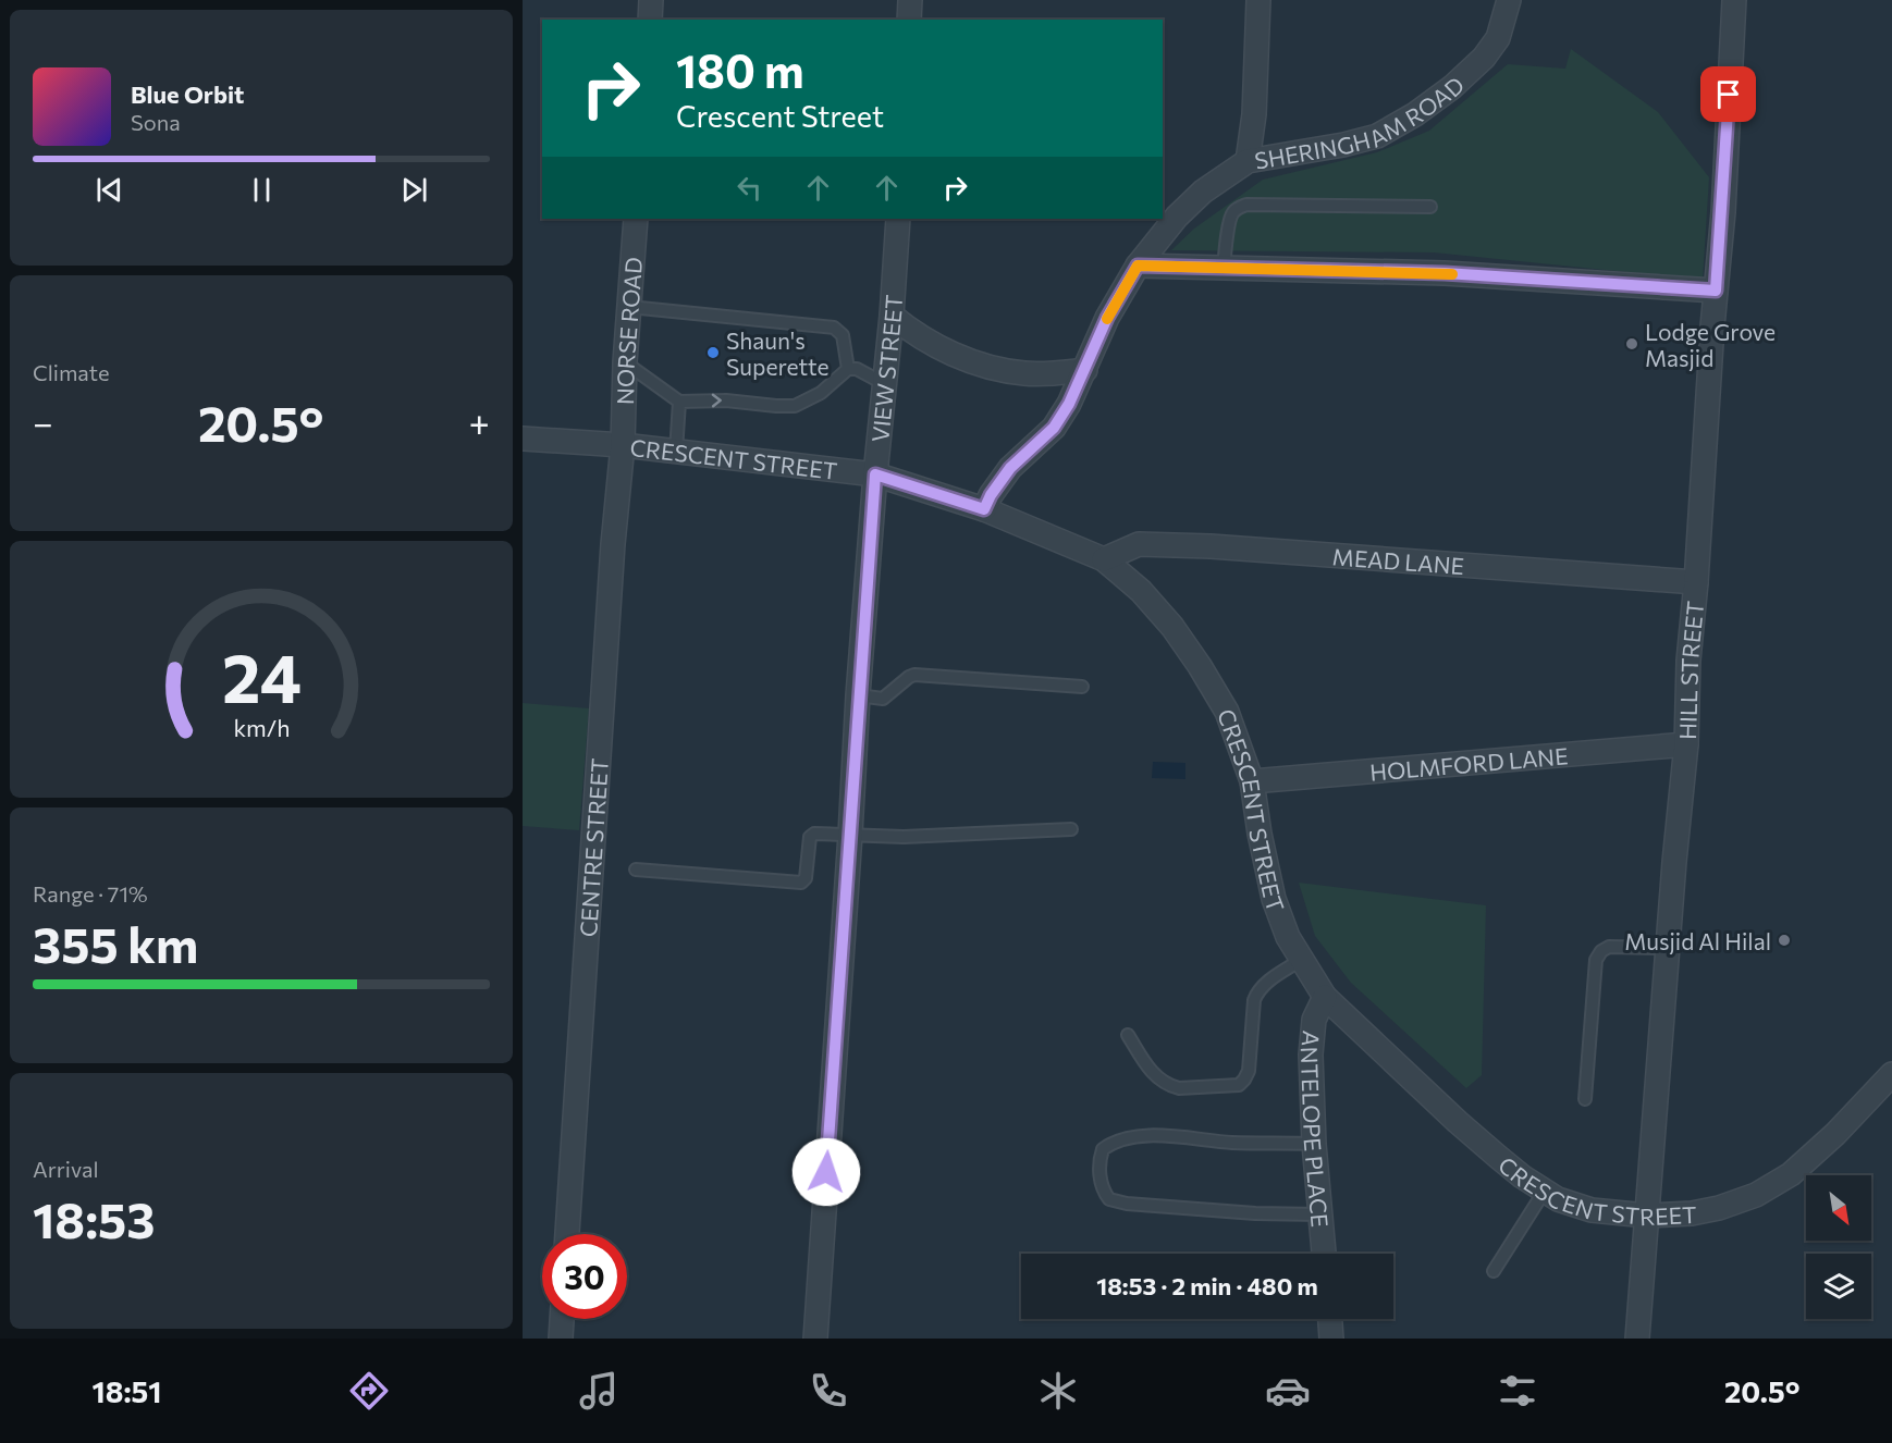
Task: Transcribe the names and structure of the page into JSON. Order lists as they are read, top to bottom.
{
  "streets": {
    "street": [
      "SHERINGHAM ROAD",
      "NORSE ROAD",
      "VIEW STREET",
      "CRESCENT STREET",
      "MEAD LANE",
      "HILL STREET",
      "HOLMFORD LANE",
      "CENTRE STREET",
      "ANTELOPE PLACE"
    ]
  },
  "crossings": [
    ["SHERINGHAM ROAD", "CRESCENT STREET"],
    ["NORSE ROAD", "CRESCENT STREET"],
    ["NORSE ROAD", "CENTRE STREET"],
    ["VIEW STREET", "CRESCENT STREET"],
    ["CRESCENT STREET", "MEAD LANE"],
    ["CRESCENT STREET", "HILL STREET"],
    ["CRESCENT STREET", "HOLMFORD LANE"],
    ["CRESCENT STREET", "CENTRE STREET"],
    ["CRESCENT STREET", "ANTELOPE PLACE"],
    ["MEAD LANE", "HILL STREET"],
    ["HILL STREET", "HOLMFORD LANE"]
  ],
  "places": ["Lodge Grove Masjid", "Shaun's Superette", "Musjid Al Hilal"],
  "north": "bottom right",
  "page": {
    "turn": ["180 m", "Crescent Street"],
    "song": ["Blue Orbit", "Sona"],
    "tile": [
      "Climate",
      ["Range · 71%", "355 km"],
      ["Arrival", "18:53"]
    ],
    "heat": ["−", "20.5°", "+"],
    "limit": "30",
    "trip": "18:53 · 2 min · 480 m",
    "tabs": ["18:51", "20.5°"],
    "gauge": ["24", "km/h"]
  }
}
